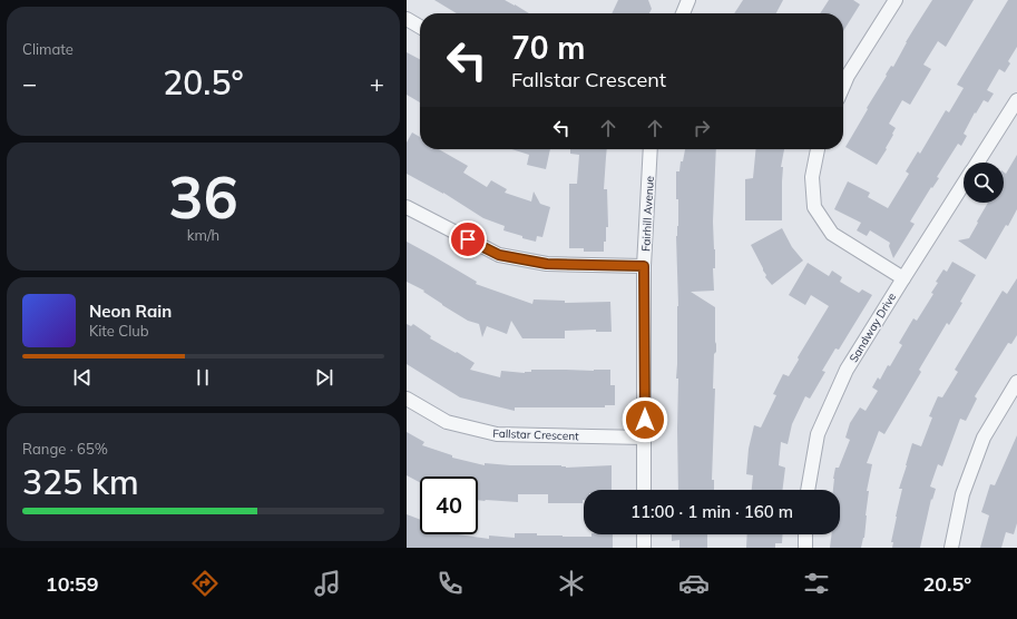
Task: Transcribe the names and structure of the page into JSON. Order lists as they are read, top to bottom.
{
  "streets": {
    "street": ["Fairhill Avenue", "Sandway Drive", "Fallstar Crescent"]
  },
  "crossings": [
    ["Fairhill Avenue", "Fallstar Crescent"]
  ],
  "page": {
    "tile": [
      "Climate",
      ["36", "km/h"],
      ["Range · 65%", "325 km"]
    ],
    "turn": ["70 m", "Fallstar Crescent"],
    "heat": ["−", "20.5°", "+"],
    "song": ["Neon Rain", "Kite Club"],
    "limit": "40",
    "trip": "11:00 · 1 min · 160 m",
    "tabs": ["10:59", "20.5°"]
  }
}
